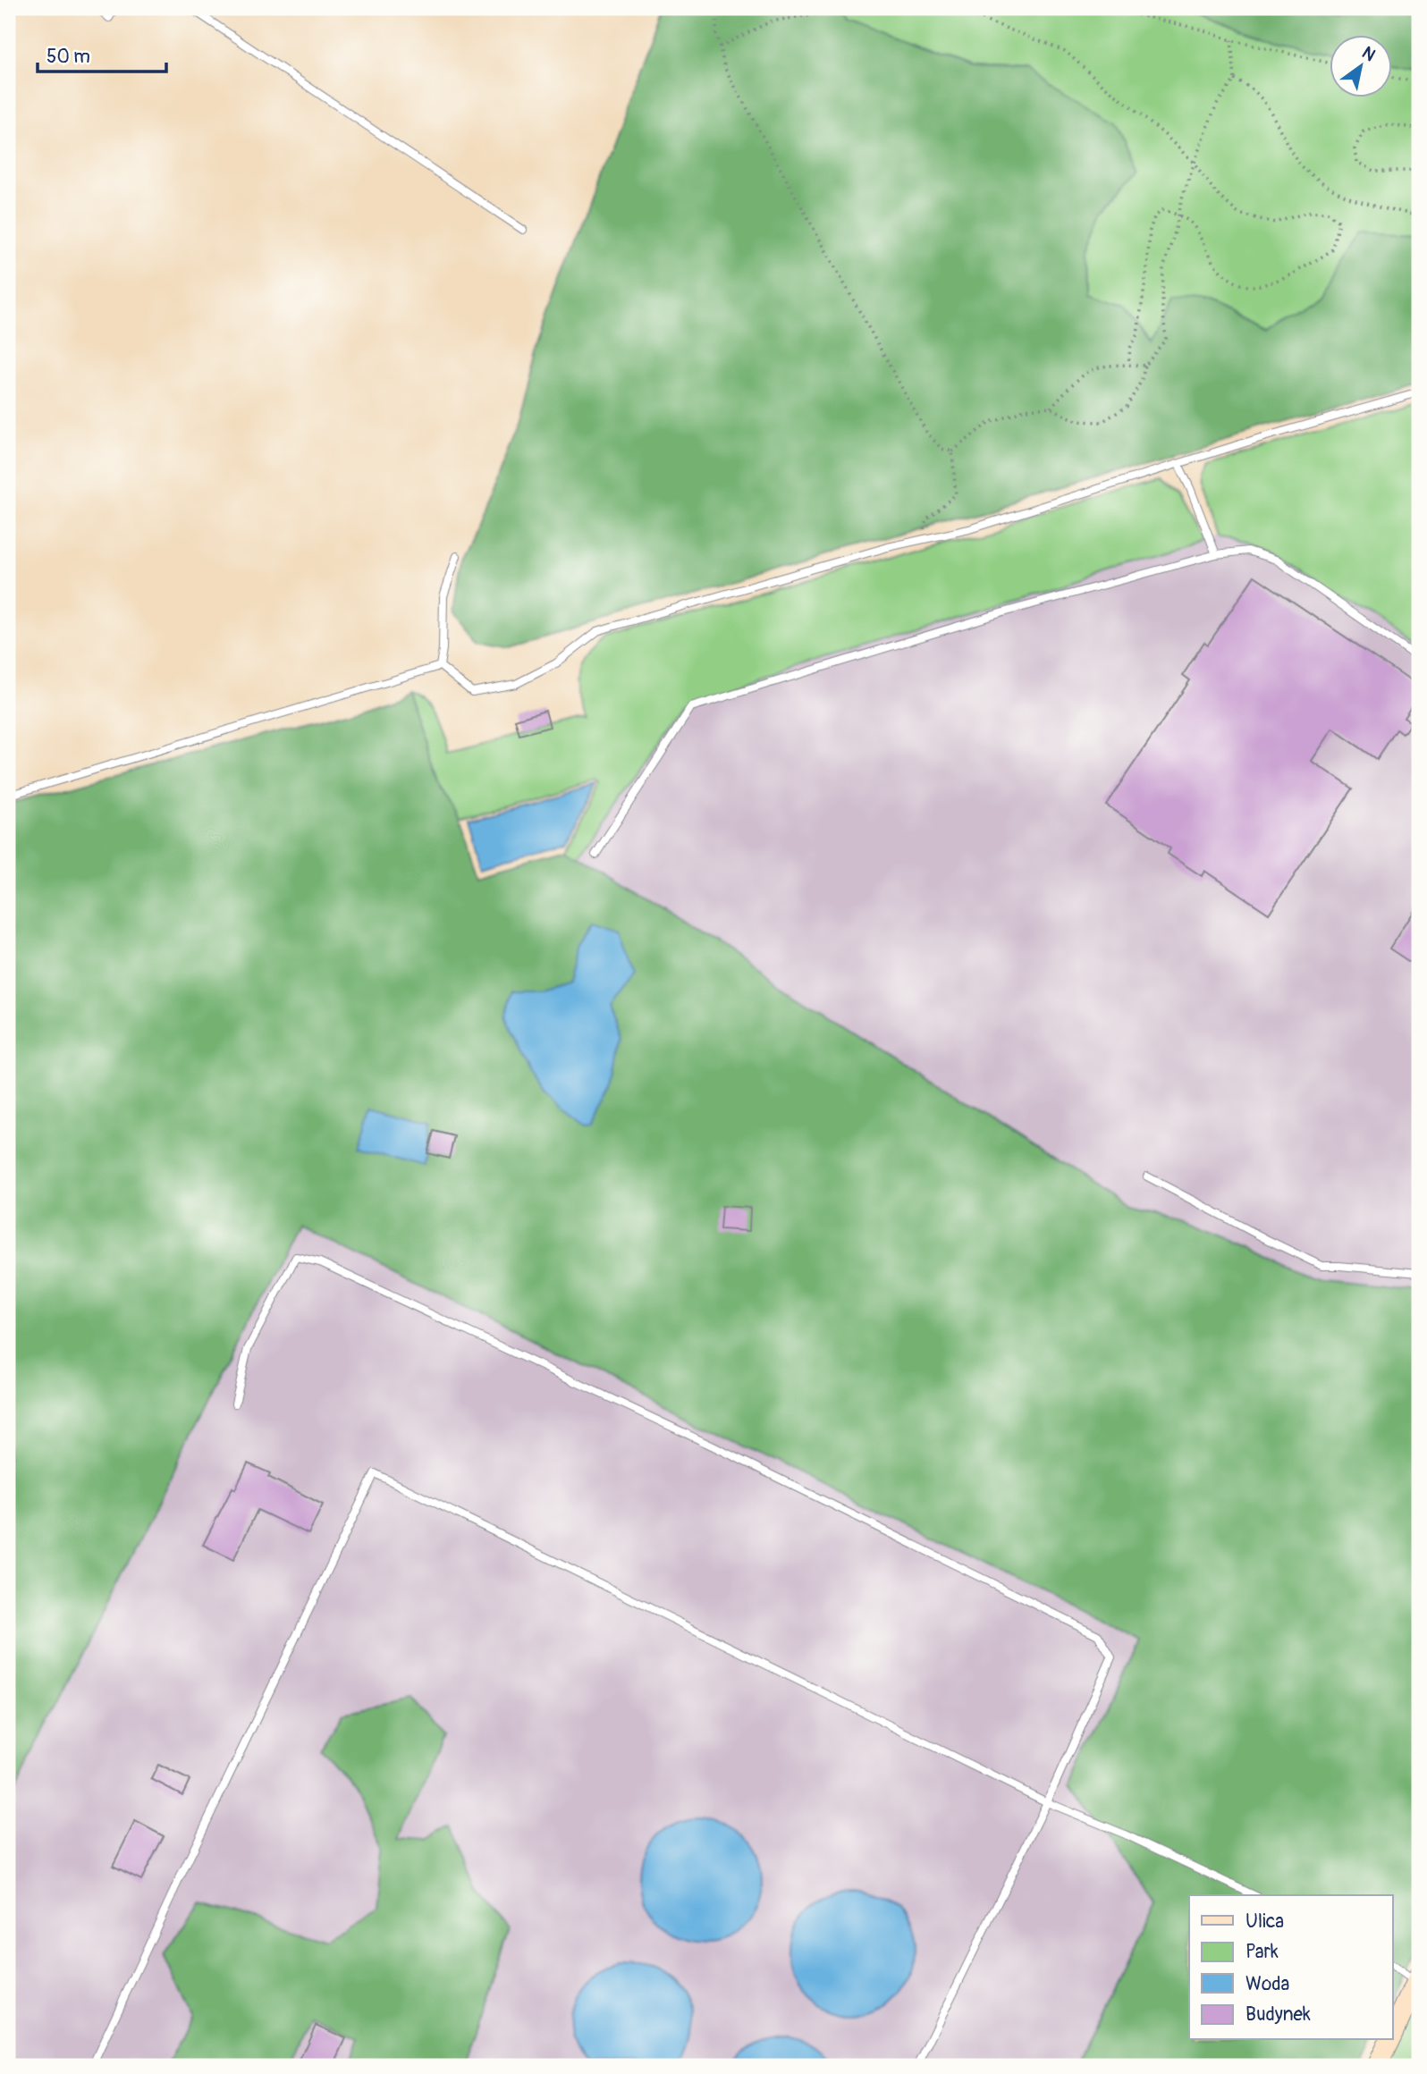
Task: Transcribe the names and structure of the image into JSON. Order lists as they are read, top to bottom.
{
  "legend": [
    "Ulica",
    "Park",
    "Woda",
    "Budynek"
  ],
  "scale_bar": "50 m",
  "north": "top right"
}
